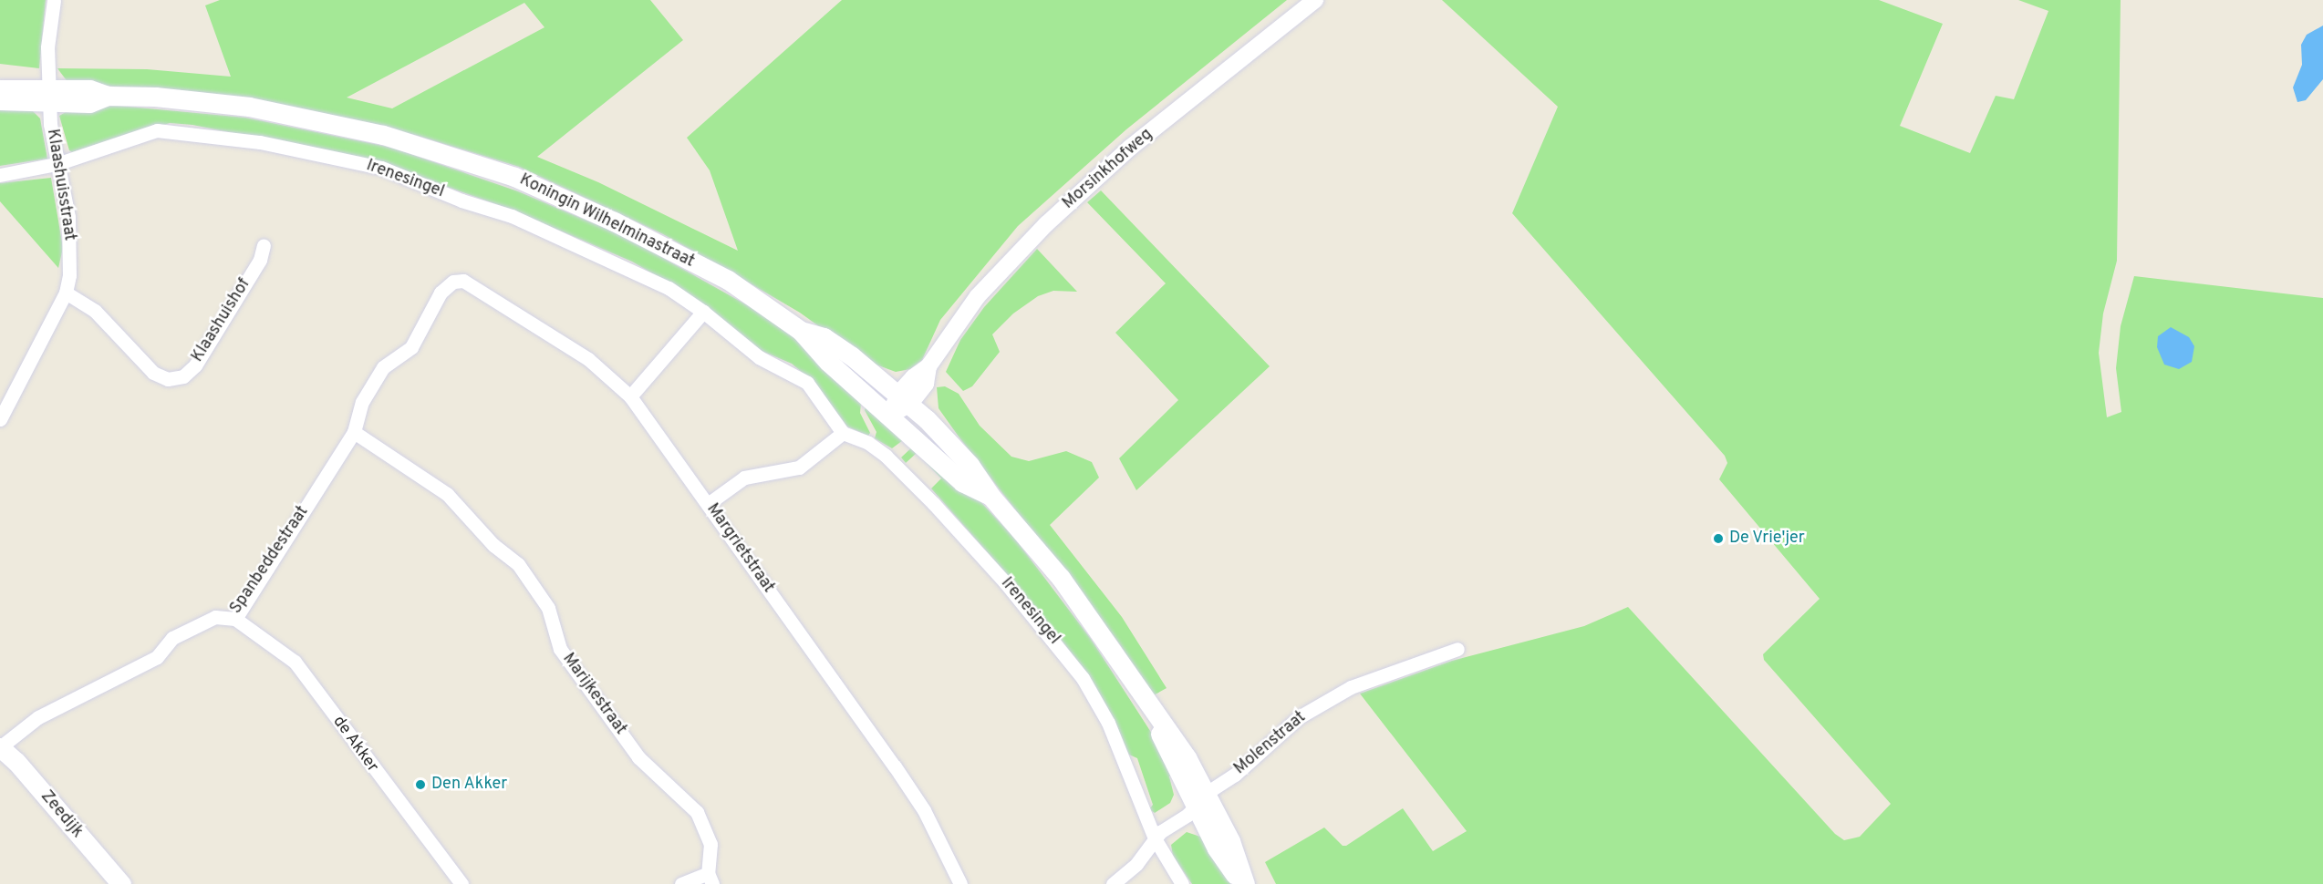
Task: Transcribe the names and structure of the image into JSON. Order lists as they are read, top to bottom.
{
  "streets": {
    "main road": ["Koningin Wilhelminastraat", "Zeedijk"],
    "street": [
      "Morsinkhofweg",
      "Irenesingel",
      "Klaashuisstraat",
      "Klaashuishof",
      "Margrietstraat",
      "Spanbeddestraat",
      "Marijkestraat",
      "Molenstraat",
      "de Akker"
    ]
  },
  "crossings": [
    ["Morsinkhofweg", "Koningin Wilhelminastraat"],
    ["Irenesingel", "Klaashuisstraat"],
    ["Irenesingel", "Molenstraat"],
    ["Klaashuisstraat", "Koningin Wilhelminastraat"],
    ["Klaashuisstraat", "Klaashuishof"],
    ["Koningin Wilhelminastraat", "Molenstraat"],
    ["Margrietstraat", "Spanbeddestraat"],
    ["Spanbeddestraat", "Marijkestraat"],
    ["Spanbeddestraat", "de Akker"],
    ["Spanbeddestraat", "Zeedijk"]
  ],
  "places": ["De Vrie'jer", "Den Akker"]
}
